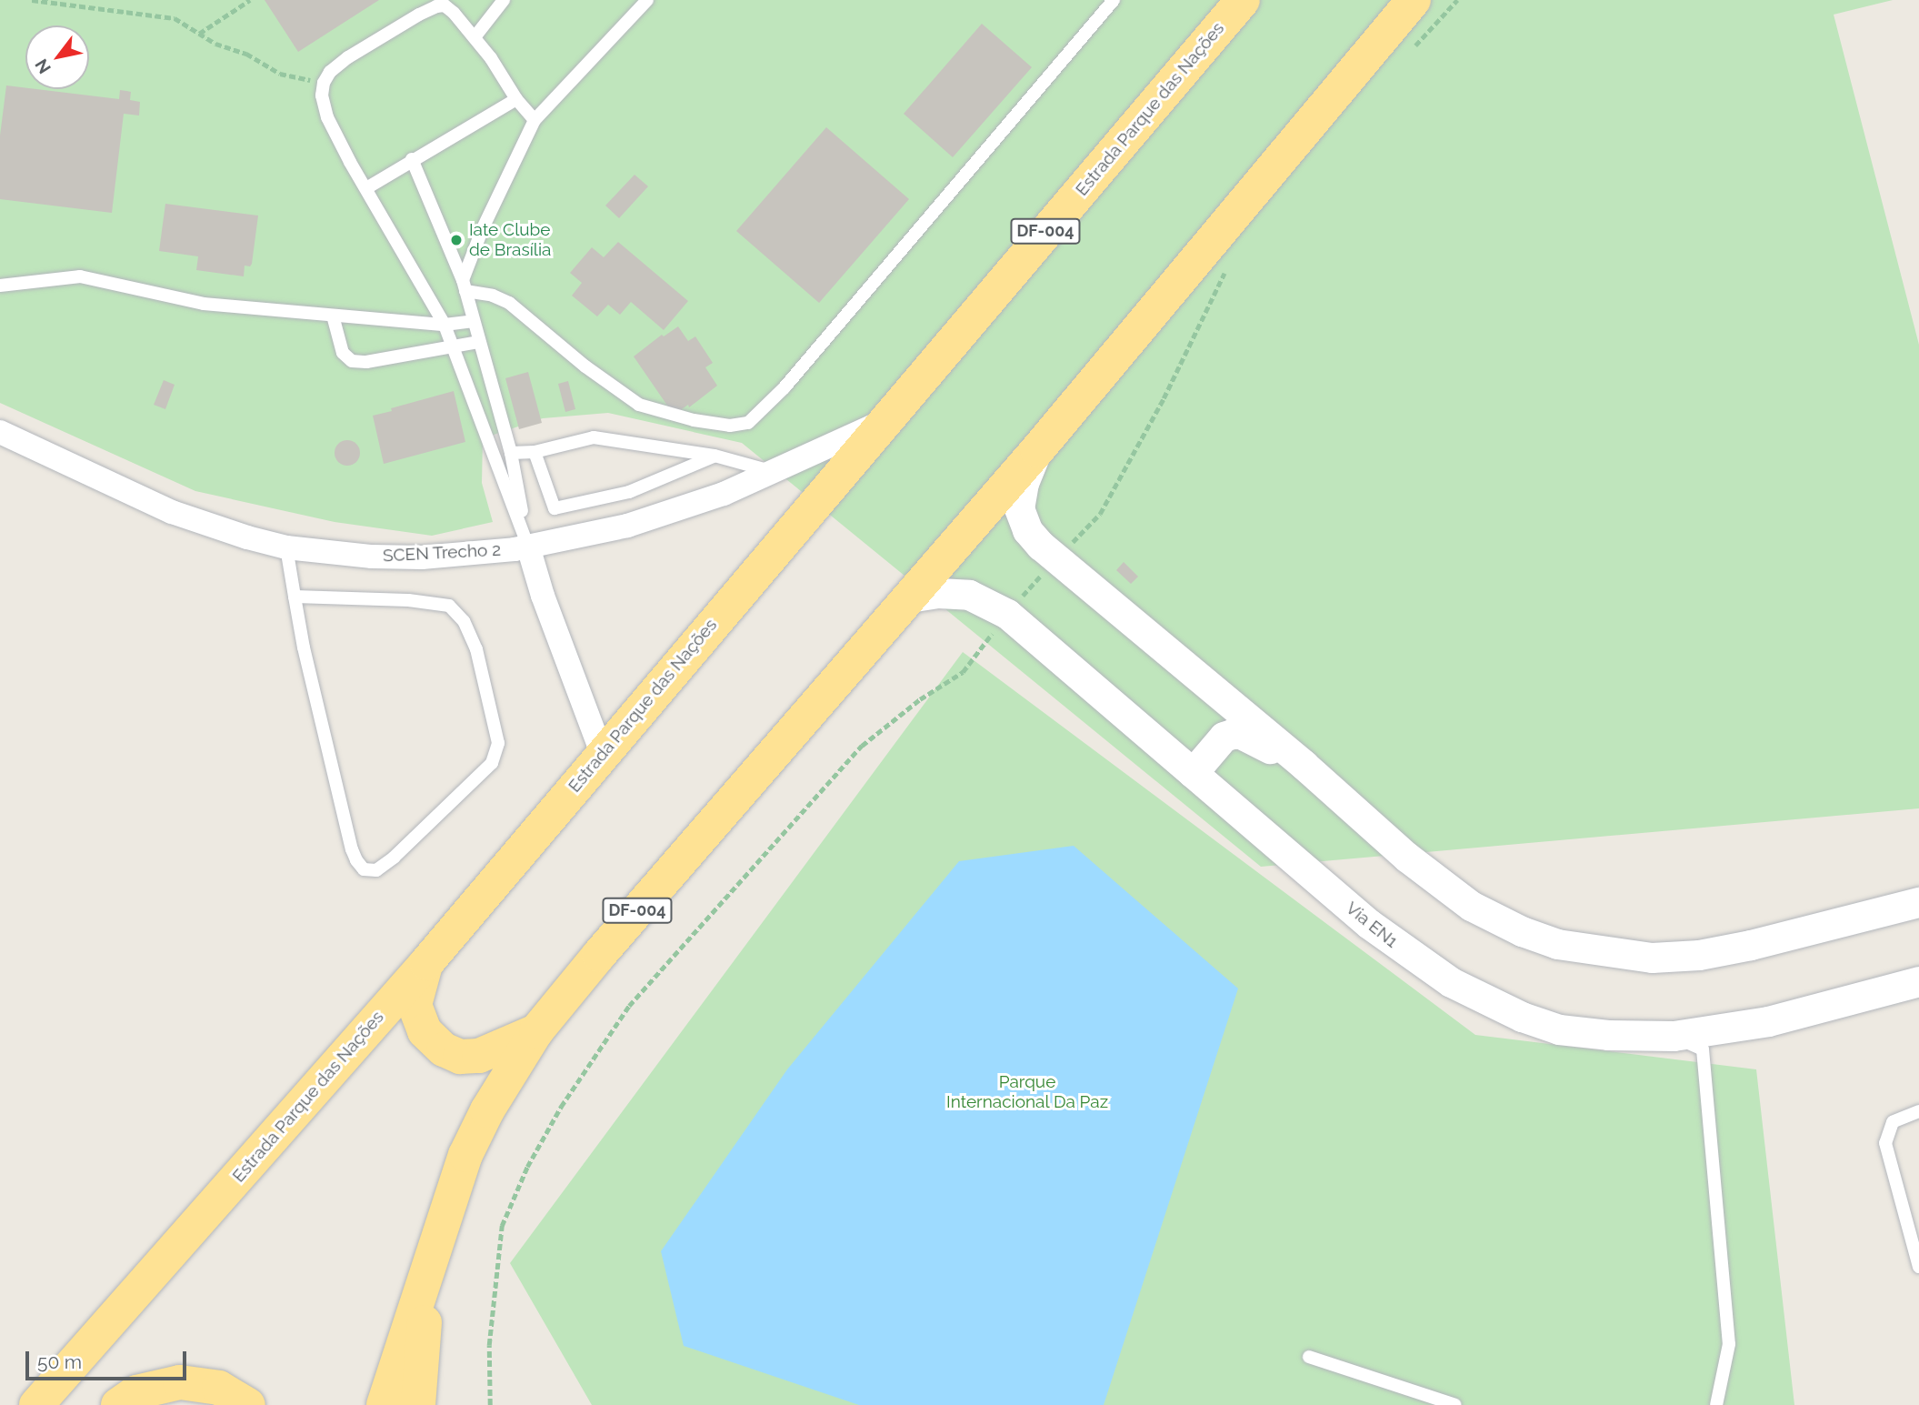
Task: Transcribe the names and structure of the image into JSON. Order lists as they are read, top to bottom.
{
  "streets": {
    "highway": ["Estrada Parque das Nações", "DF-004"],
    "street": ["SCEN Trecho 2", "Via EN1"]
  },
  "crossings": [
    ["Estrada Parque das Nações", "SCEN Trecho 2"],
    ["DF-004", "Via EN1"]
  ],
  "parks": ["Parque Internacional Da Paz"],
  "places": ["Iate Clube de Brasília"],
  "scale_bar": "50 m",
  "north": "bottom left"
}
